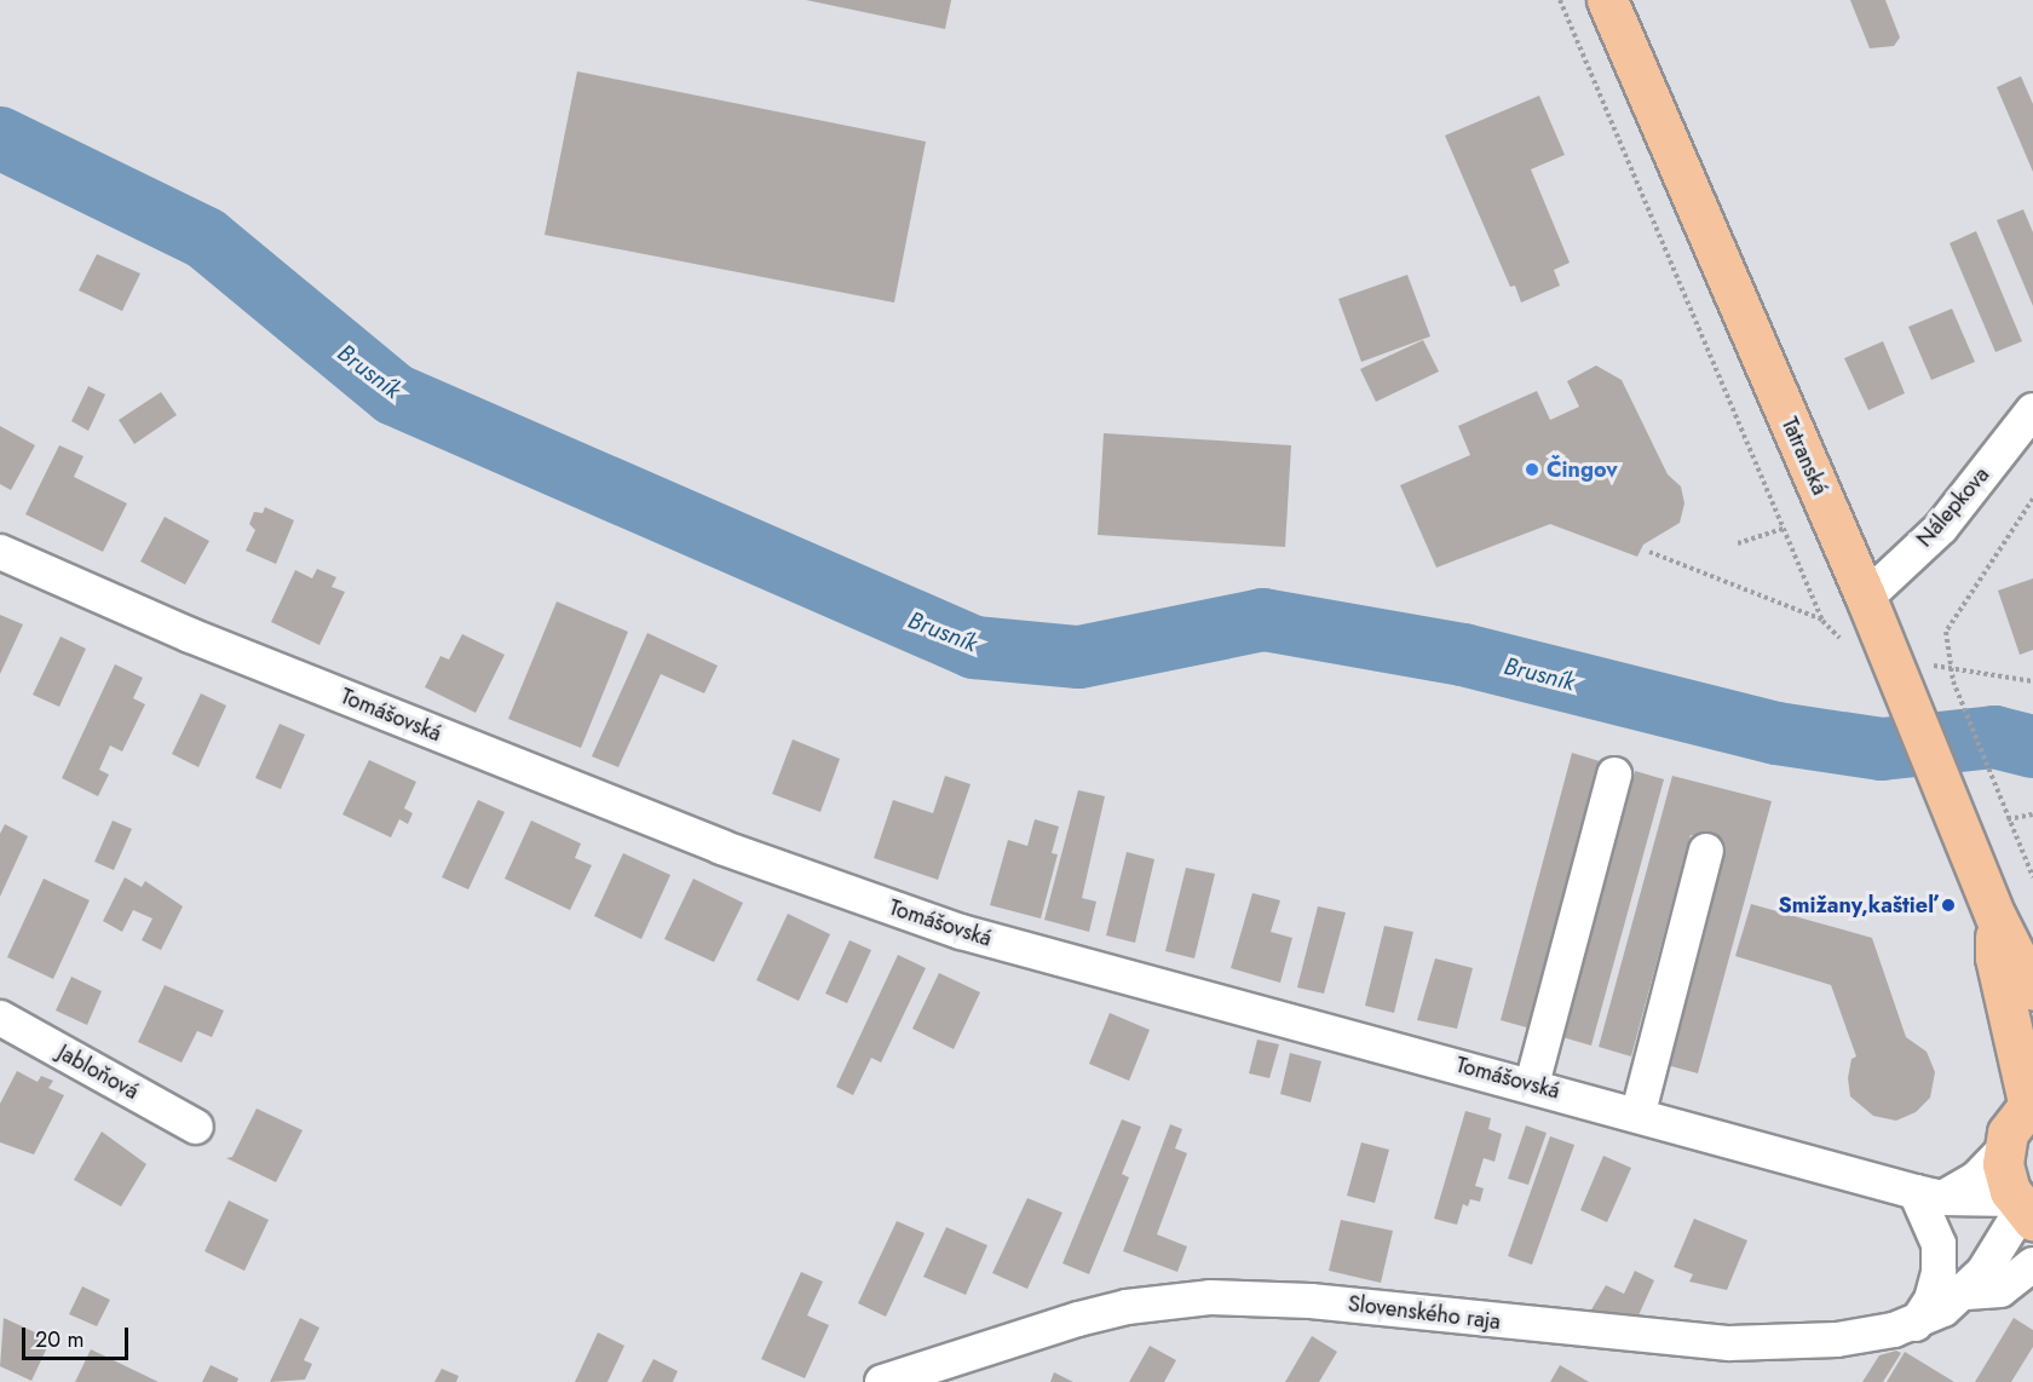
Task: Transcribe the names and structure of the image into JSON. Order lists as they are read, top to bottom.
{
  "streets": {
    "main road": ["Tatranská"],
    "street": [
      "Nálepkova",
      "Tomášovská",
      "Jabloňová",
      "Slovenského raja"
    ]
  },
  "crossings": [
    ["Tatranská", "Nálepkova"],
    ["Tomášovská", "Slovenského raja"]
  ],
  "water": ["Brusník"],
  "places": ["Čingov", "Smižany,kaštieľ"],
  "scale_bar": "20 m"
}
